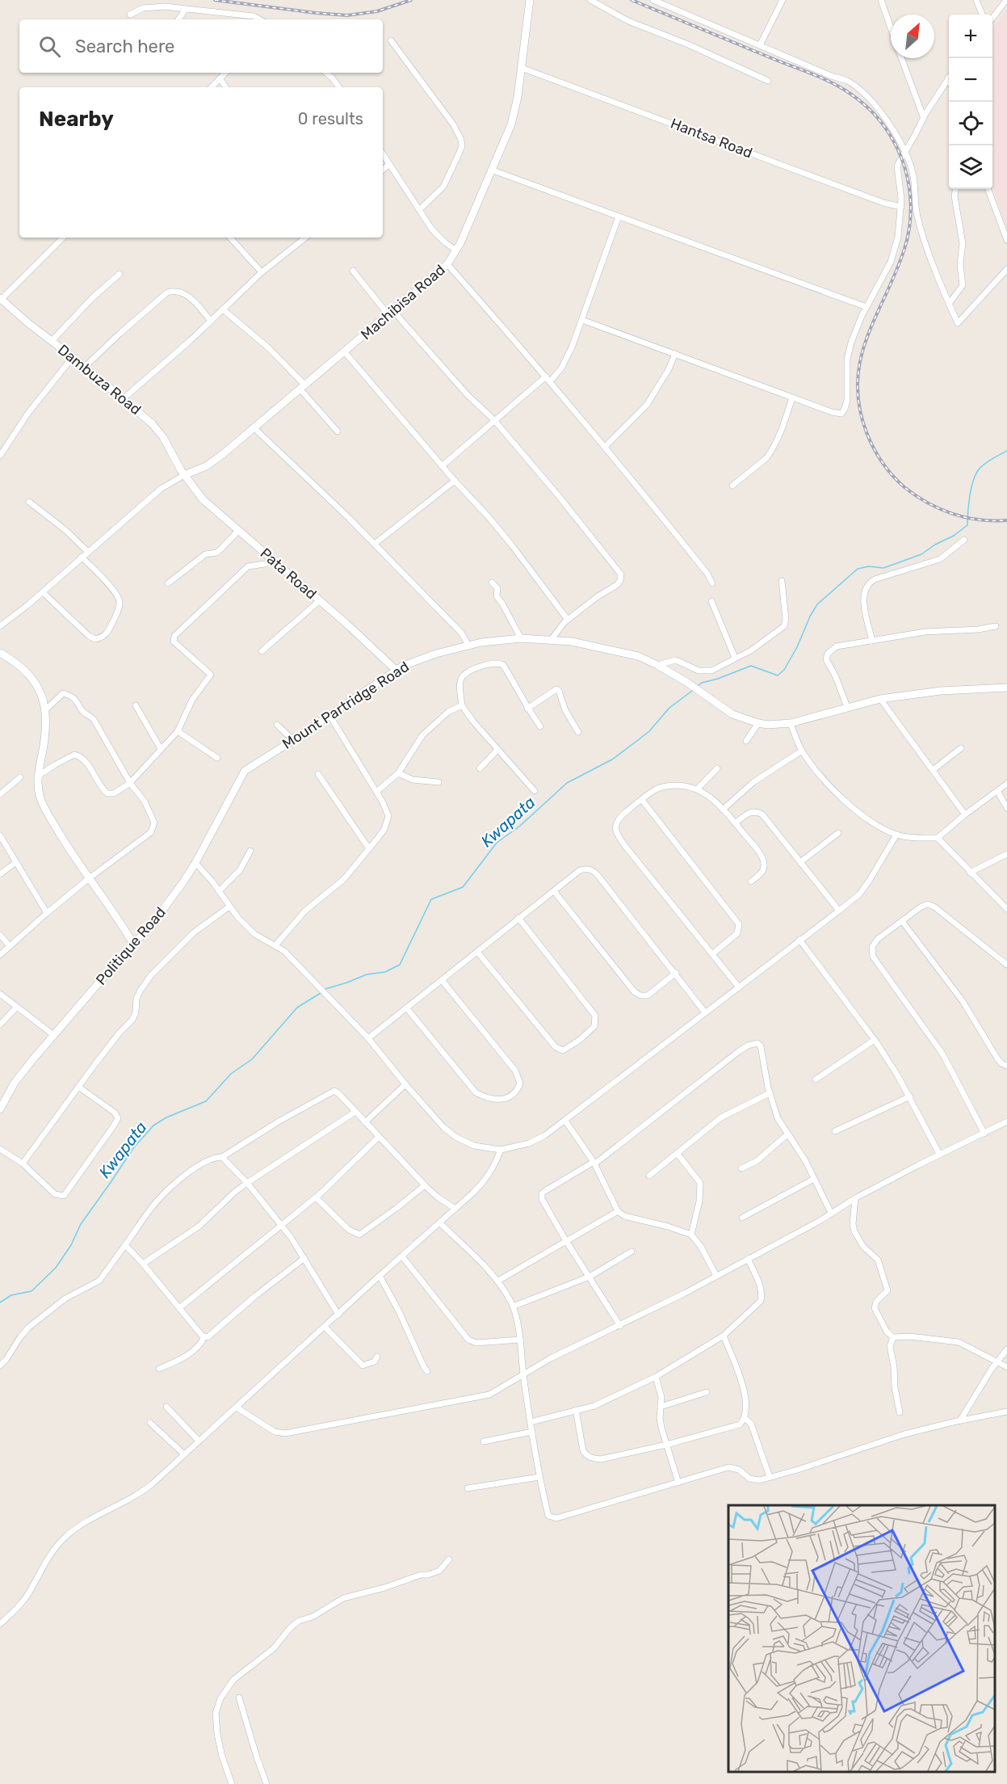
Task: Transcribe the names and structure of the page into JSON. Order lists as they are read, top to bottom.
{
  "streets": {
    "street": [
      "Hantsa Road",
      "Machibisa Road",
      "Dambuza Road",
      "Pata Road",
      "Mount Partridge Road",
      "Politique Road"
    ]
  },
  "crossings": [
    ["Hantsa Road", "Machibisa Road"],
    ["Machibisa Road", "Dambuza Road"],
    ["Machibisa Road", "Pata Road"],
    ["Dambuza Road", "Pata Road"],
    ["Pata Road", "Mount Partridge Road"],
    ["Mount Partridge Road", "Politique Road"]
  ],
  "water": ["Kwapata"],
  "north": "top right",
  "page": {
    "map_buttons": ["+", "−"],
    "search": "Search here",
    "heading": ["Nearby", "0 results"]
  }
}
